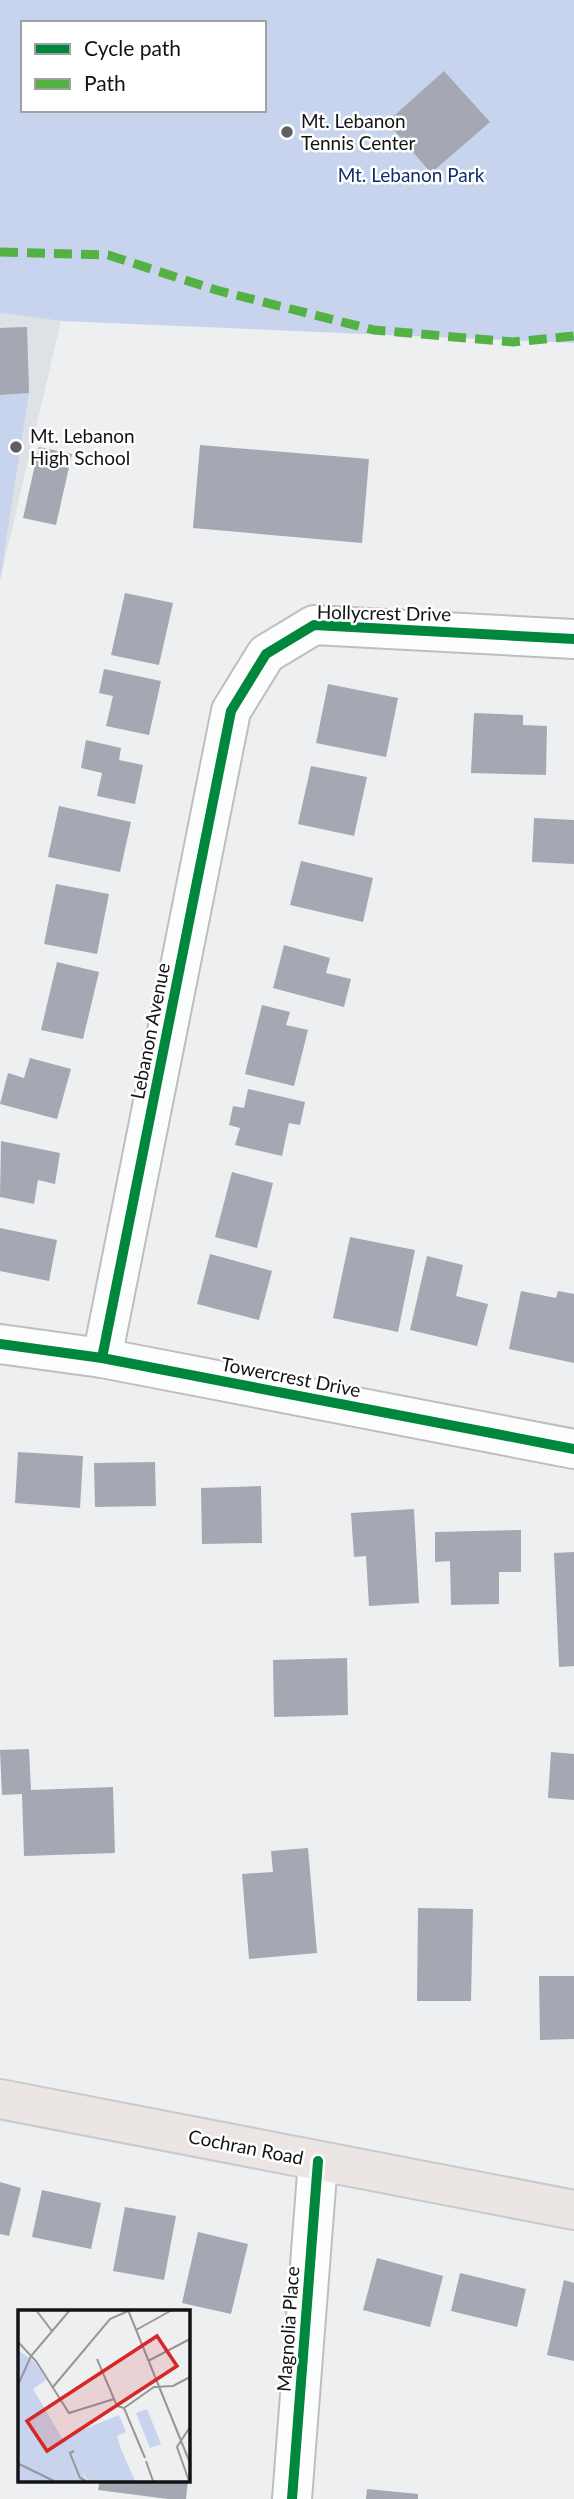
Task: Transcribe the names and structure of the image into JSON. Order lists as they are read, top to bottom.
{
  "streets": {
    "main road": ["Cochran Road"],
    "street": [
      "Hollycrest Drive",
      "Lebanon Avenue",
      "Towercrest Drive",
      "Magnolia Place"
    ]
  },
  "crossings": [
    ["Hollycrest Drive", "Lebanon Avenue"],
    ["Lebanon Avenue", "Towercrest Drive"],
    ["Cochran Road", "Magnolia Place"]
  ],
  "parks": ["Mt. Lebanon Park"],
  "places": ["Mt. Lebanon Tennis Center", "Mt. Lebanon High School"],
  "legend": ["Cycle path", "Path"]
}
